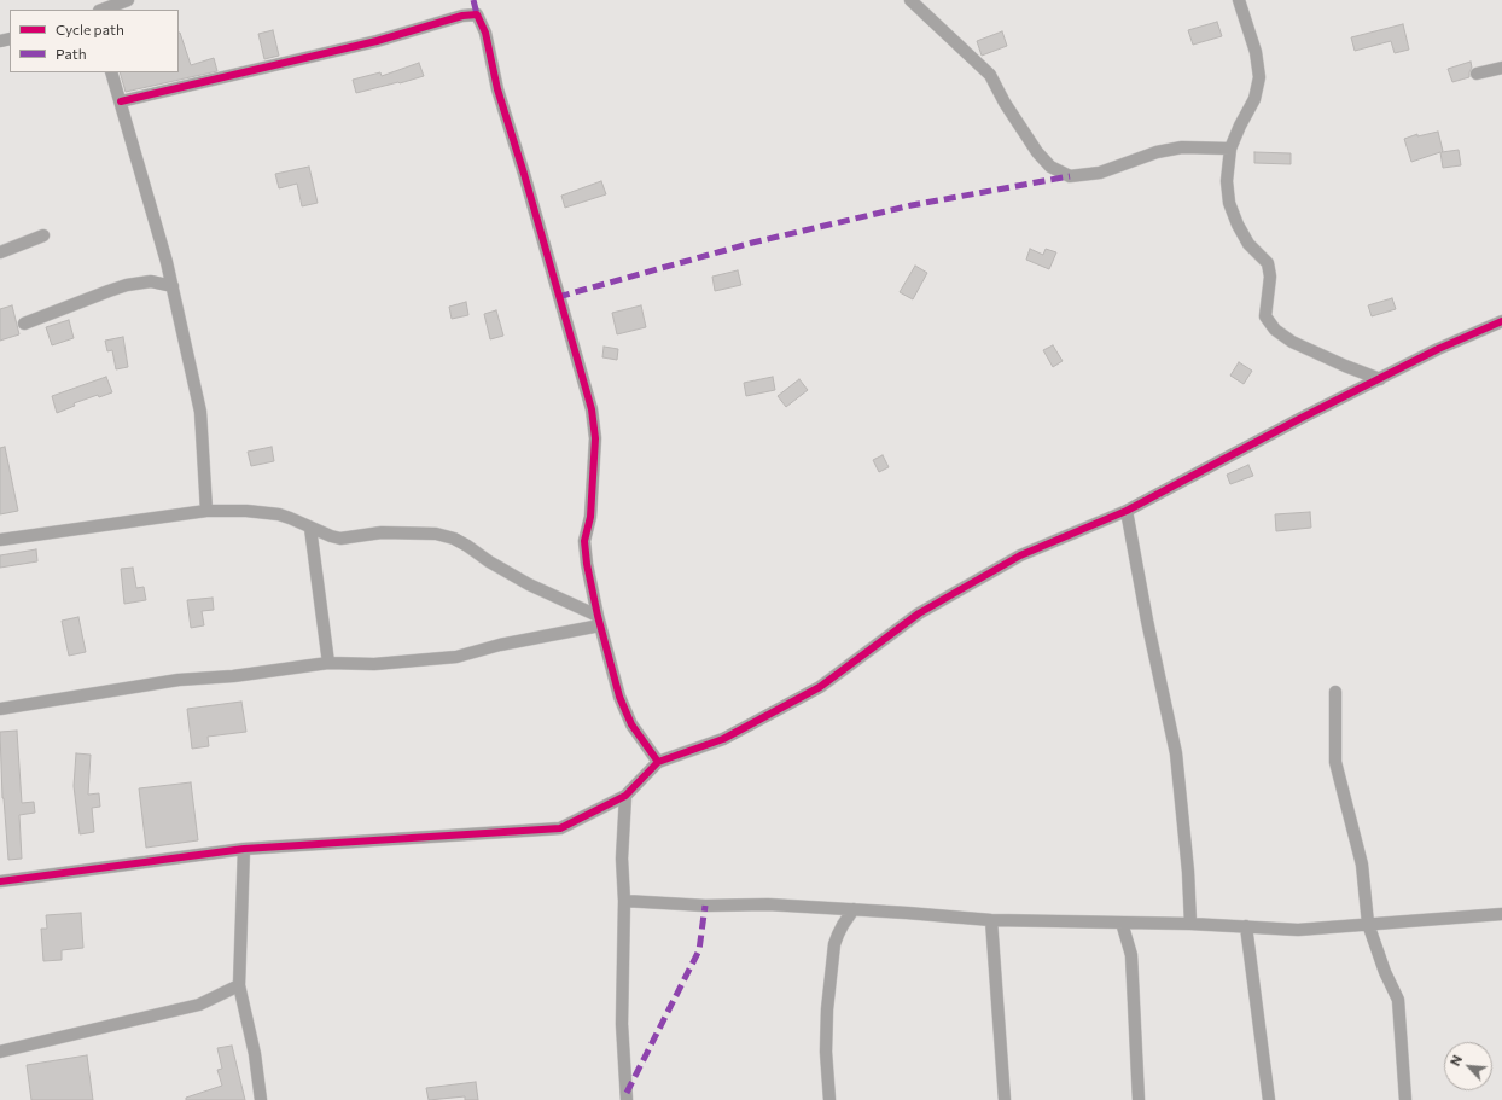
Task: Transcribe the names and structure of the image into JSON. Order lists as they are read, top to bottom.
{
  "legend": ["Cycle path", "Path"],
  "north": "top left"
}
